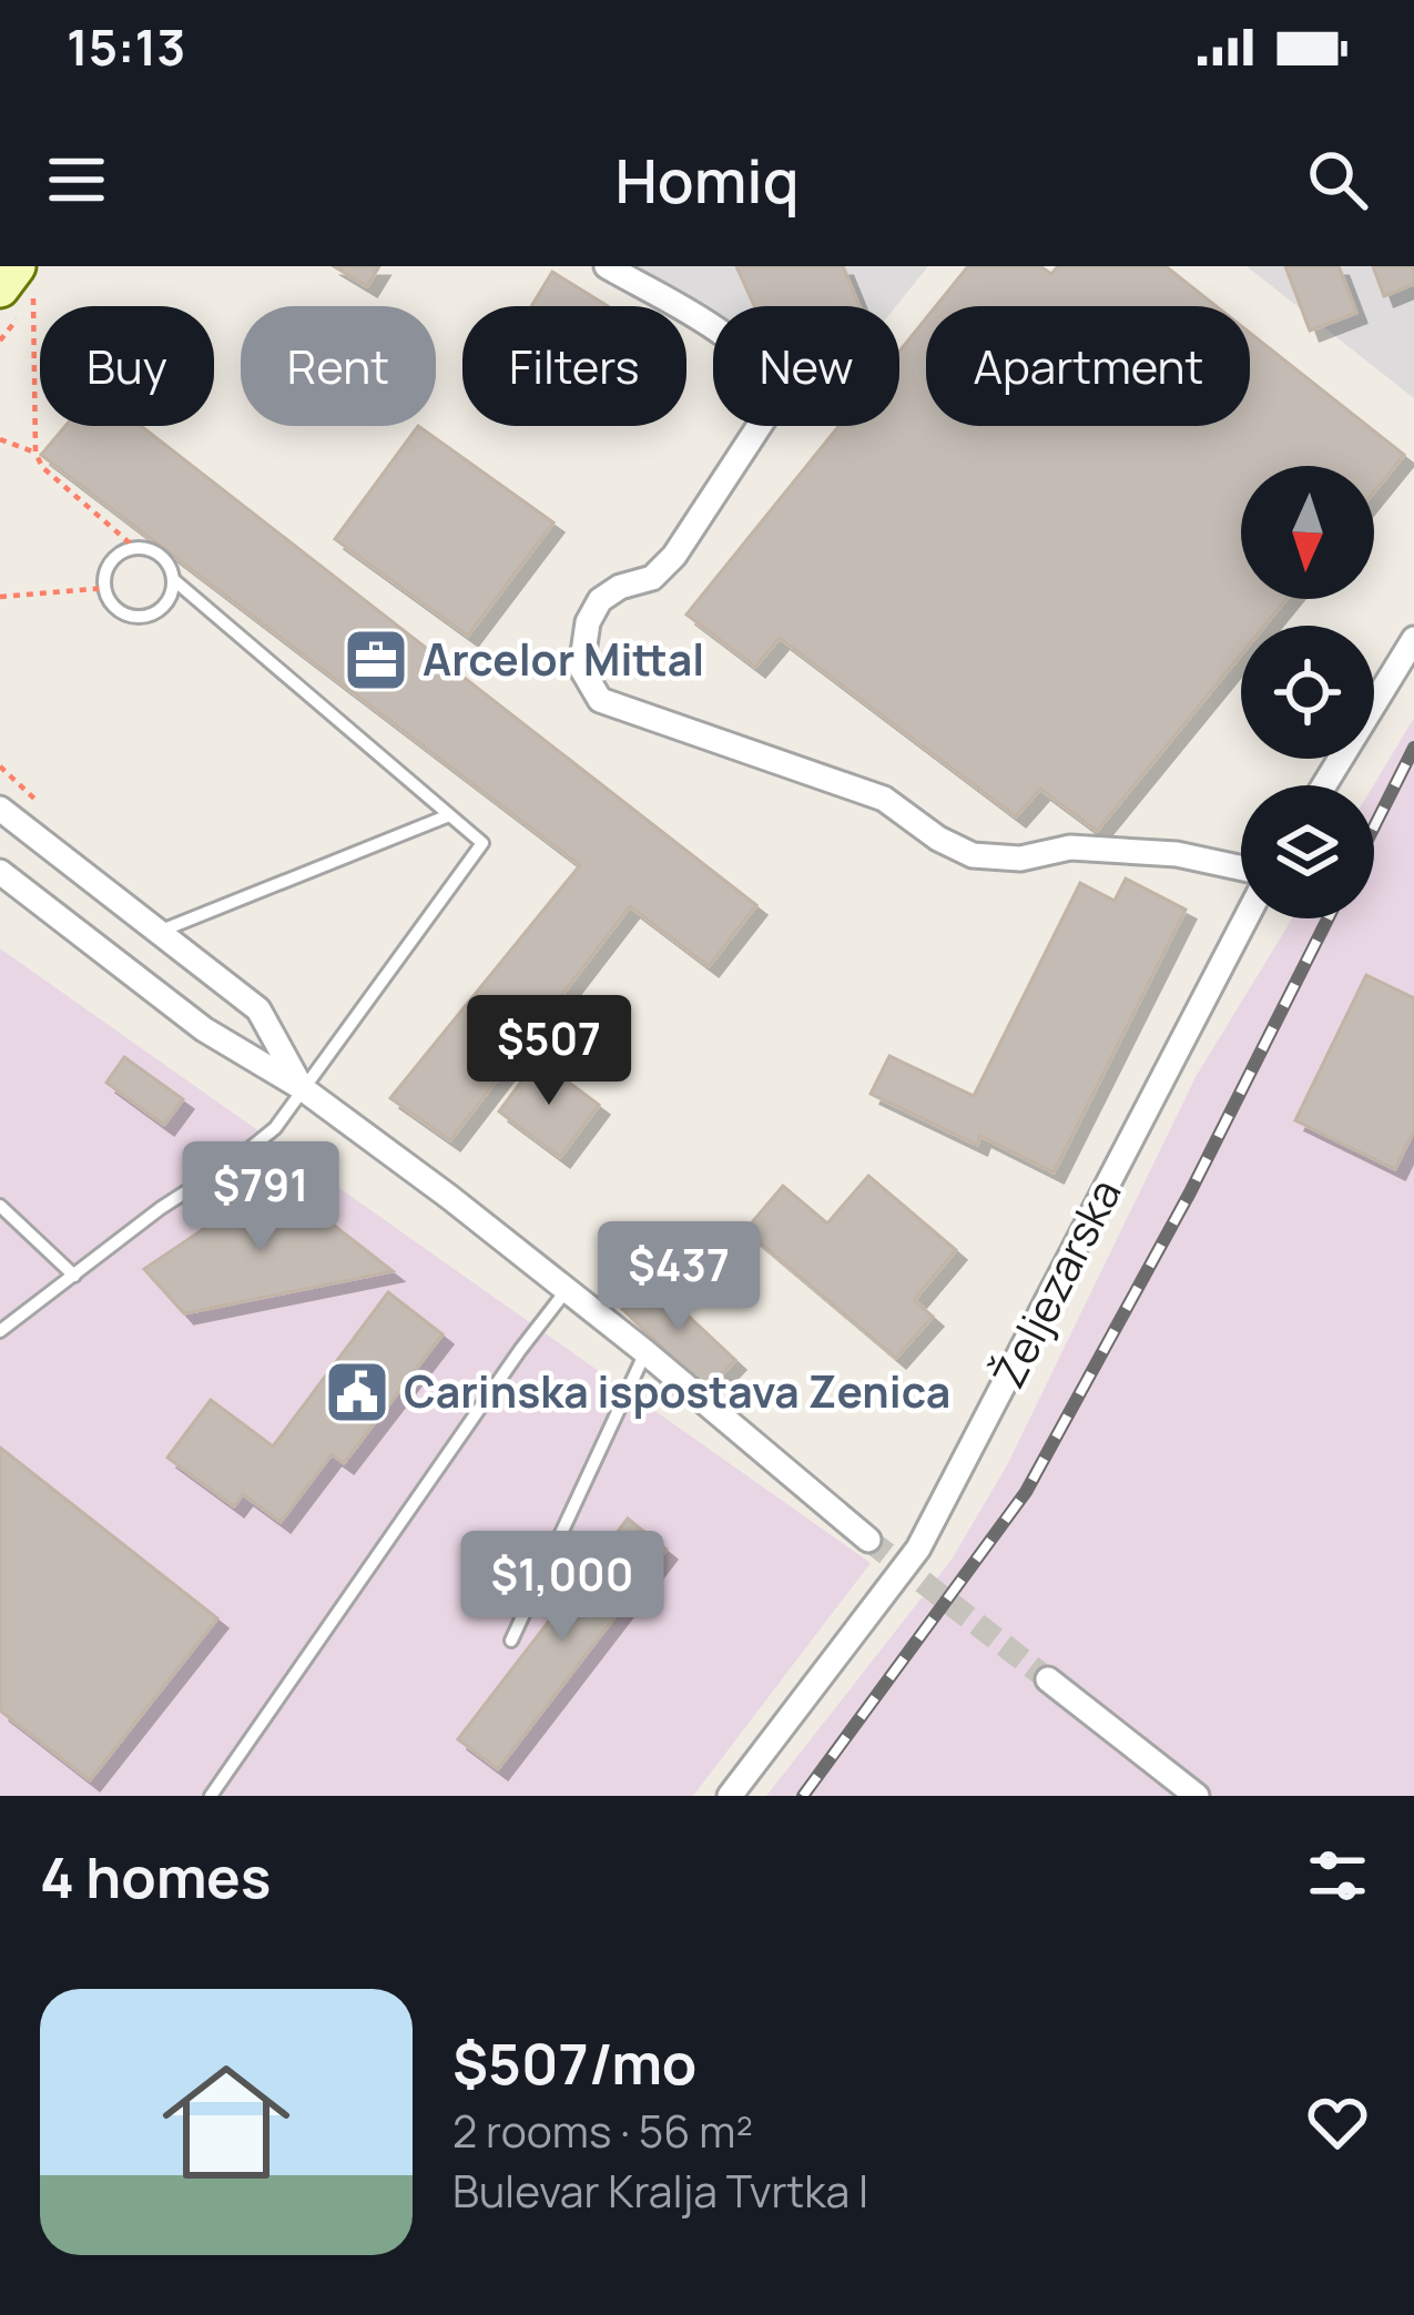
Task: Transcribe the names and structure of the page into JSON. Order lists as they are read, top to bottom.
{
  "streets": {
    "street": ["Željezarska"]
  },
  "places": {
    "office": ["Arcelor Mittal"],
    "public building": ["Carinska ispostava Zenica"]
  },
  "north": "bottom",
  "page": {
    "status": "15:13",
    "header": "Homiq",
    "chip": [
      "Buy",
      "Rent",
      "Filters",
      "New",
      "Apartment"
    ],
    "price": [
      "$507",
      "$791",
      "$437",
      "$1,000"
    ],
    "heading": "4 homes",
    "list": [
      {
        "name": "$507/mo",
        "note": "2 rooms · 56 m² · Bulevar Kralja Tvrtka I"
      }
    ]
  }
}
